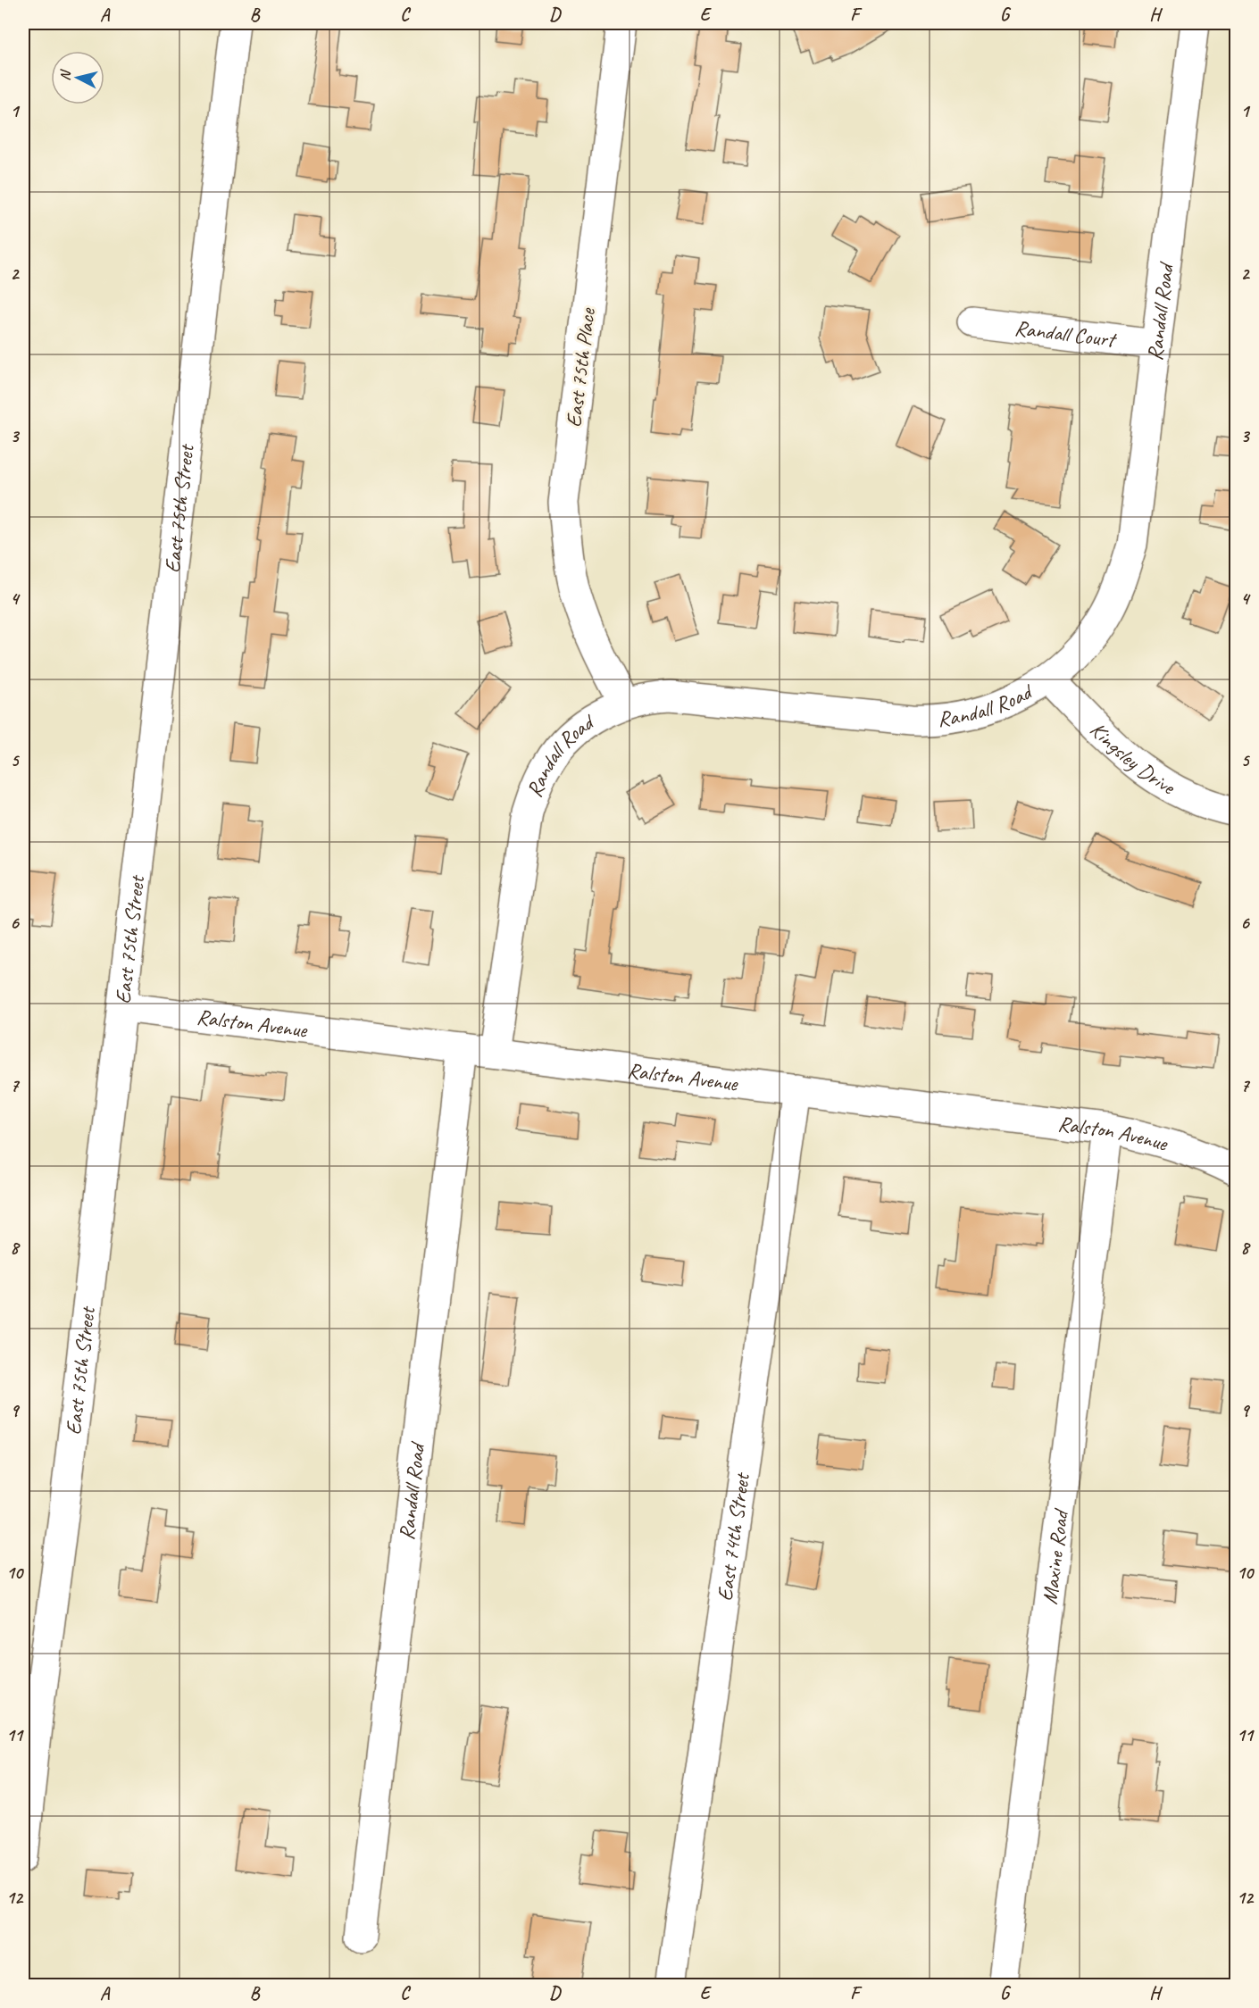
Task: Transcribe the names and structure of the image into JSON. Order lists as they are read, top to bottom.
{
  "streets": {
    "street": [
      "Randall Road",
      "Randall Court",
      "East 75th Place",
      "East 75th Street",
      "Kingsley Drive",
      "Ralston Avenue",
      "East 74th Street",
      "Maxine Road"
    ]
  },
  "crossings": [
    ["Randall Road", "Randall Court"],
    ["Randall Road", "East 75th Place"],
    ["Randall Road", "Kingsley Drive"],
    ["Randall Road", "Ralston Avenue"],
    ["East 75th Street", "Ralston Avenue"],
    ["Ralston Avenue", "East 74th Street"],
    ["Ralston Avenue", "Maxine Road"]
  ],
  "north": "left",
  "grid": {
    "columns": [
      "A",
      "B",
      "C",
      "D",
      "E",
      "F",
      "G",
      "H"
    ],
    "rows": [
      "1",
      "2",
      "3",
      "4",
      "5",
      "6",
      "7",
      "8",
      "9",
      "10",
      "11",
      "12"
    ]
  }
}
